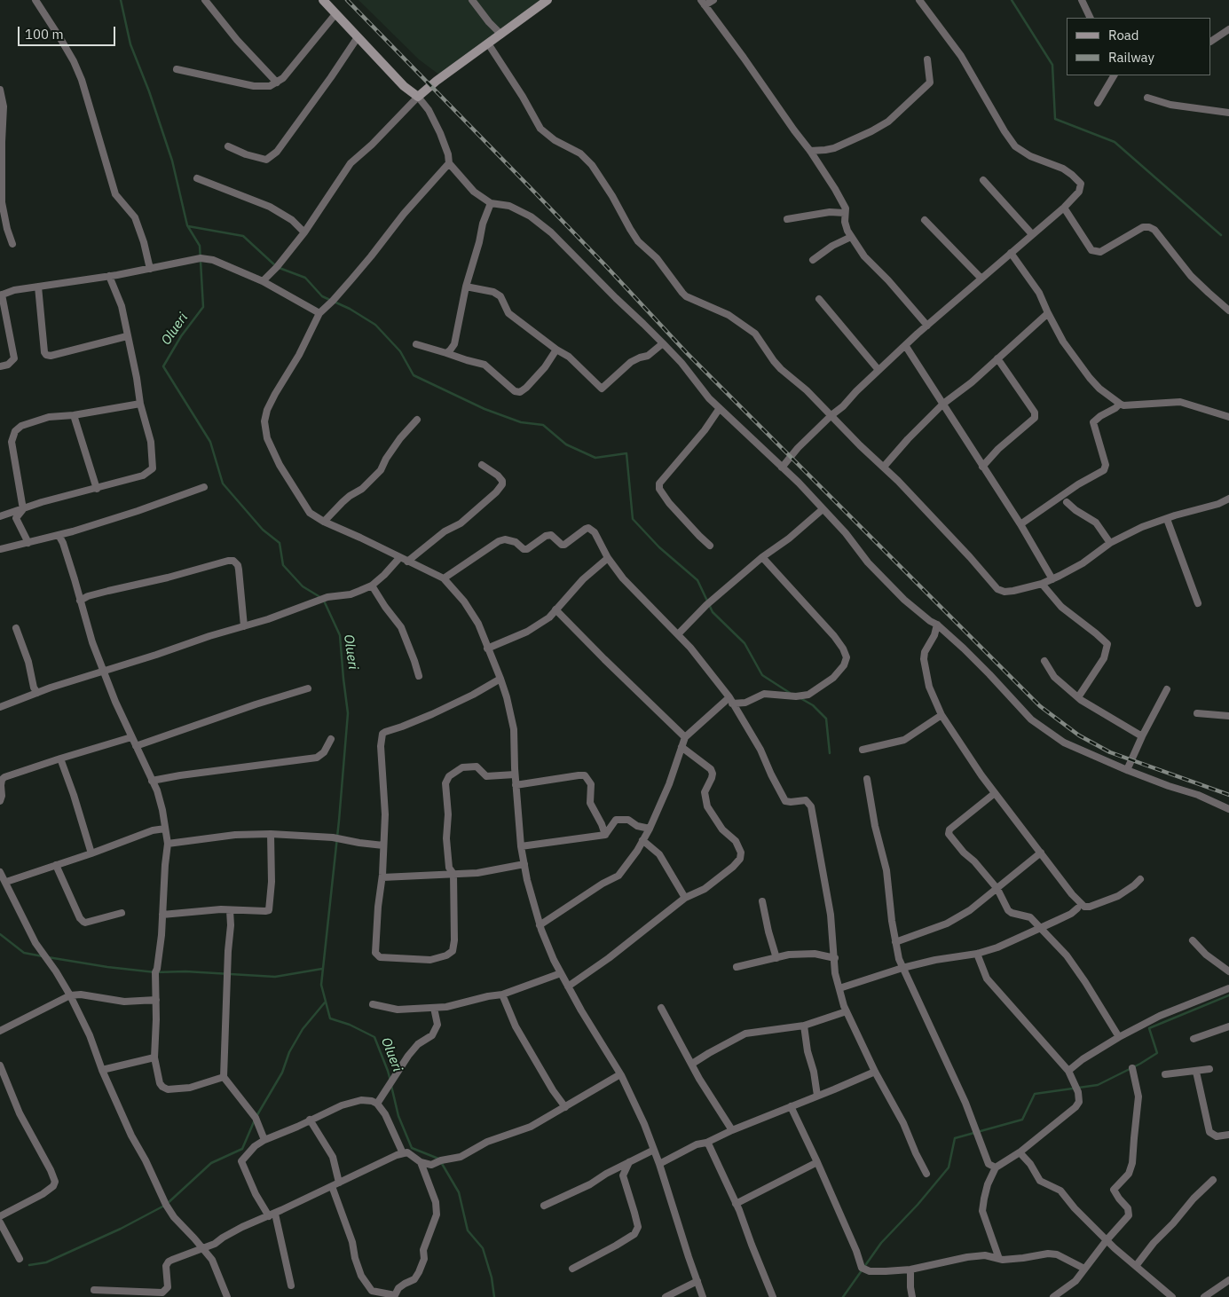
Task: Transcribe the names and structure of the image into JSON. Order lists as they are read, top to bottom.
{
  "water": ["Olueri"],
  "legend": ["Road", "Railway"],
  "scale_bar": "100 m"
}
